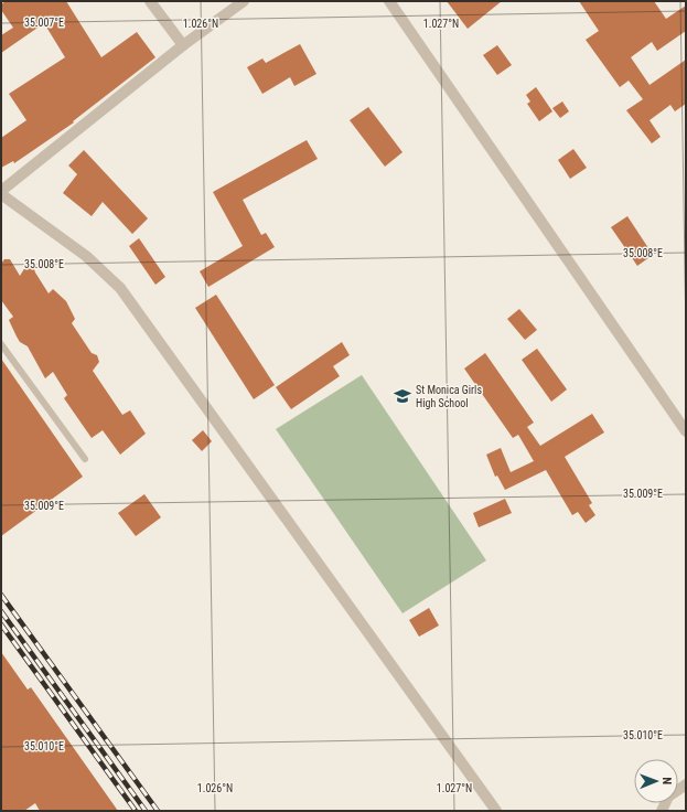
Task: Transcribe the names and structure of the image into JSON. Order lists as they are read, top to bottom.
{
  "places": {
    "school or university": ["St Monica Girls High School"]
  },
  "north": "right",
  "coordinates": [
    "35.007°E",
    "1.026°N",
    "1.027°N",
    "35.008°E",
    "35.009°E",
    "35.010°E"
  ]
}
